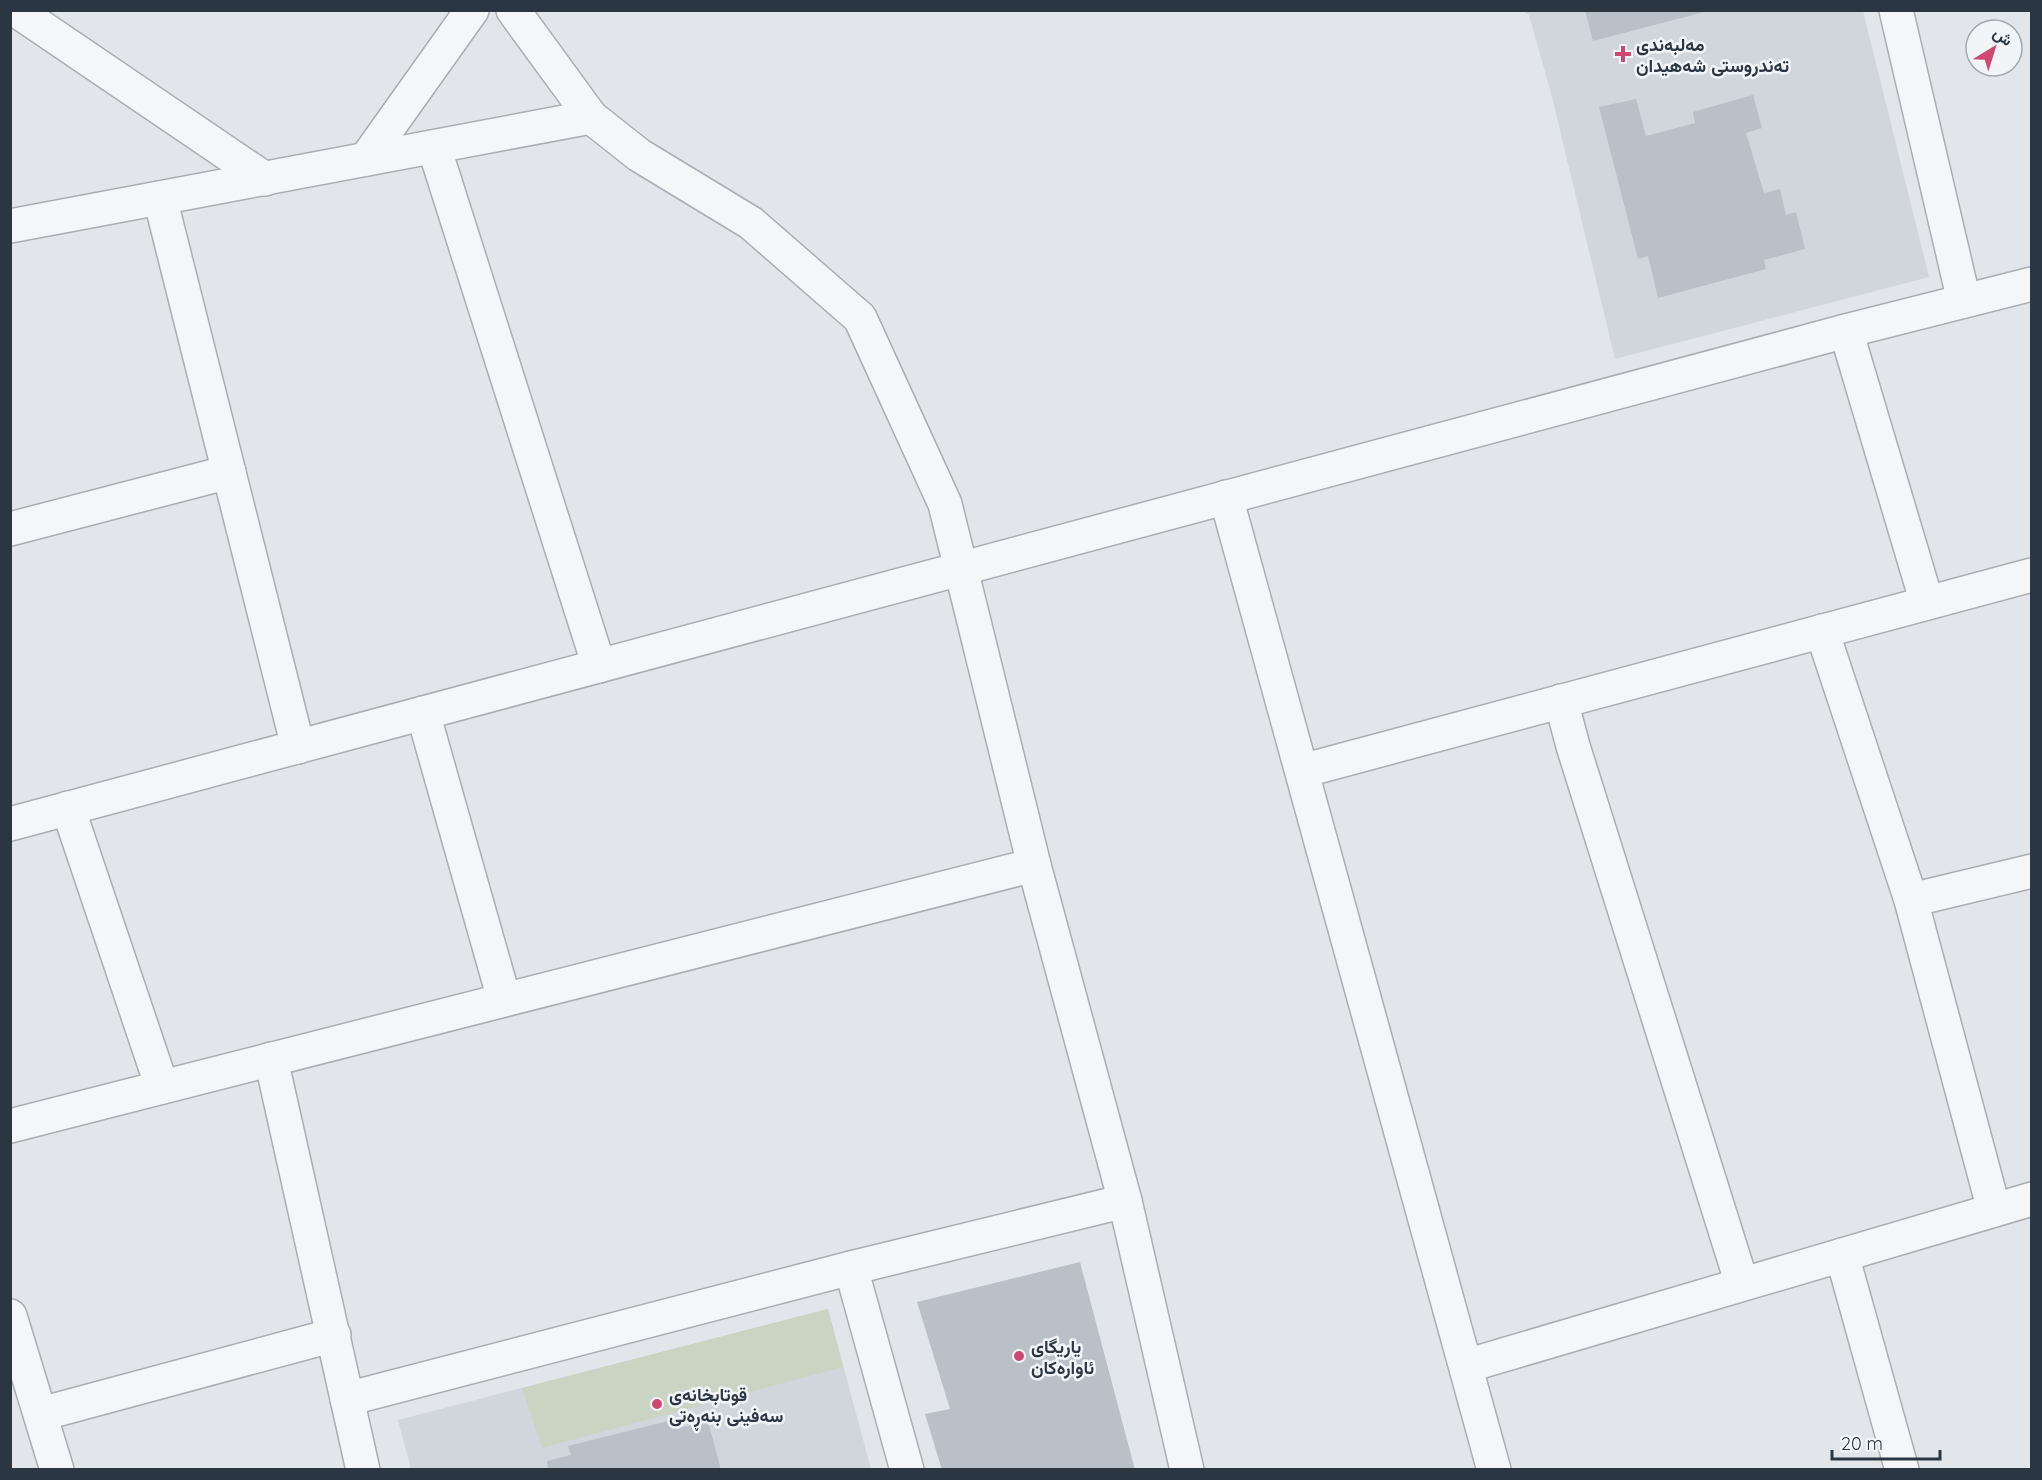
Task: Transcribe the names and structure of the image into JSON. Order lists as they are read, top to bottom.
{
  "places": {
    "health": ["مەلبەندی تەندروستی شەهیدان"],
    "other": ["یاریگای ئاوارەکان", "قوتابخانەی سەفینی بنەڕەتی"]
  },
  "scale_bar": "20 m",
  "north": "top right"
}
